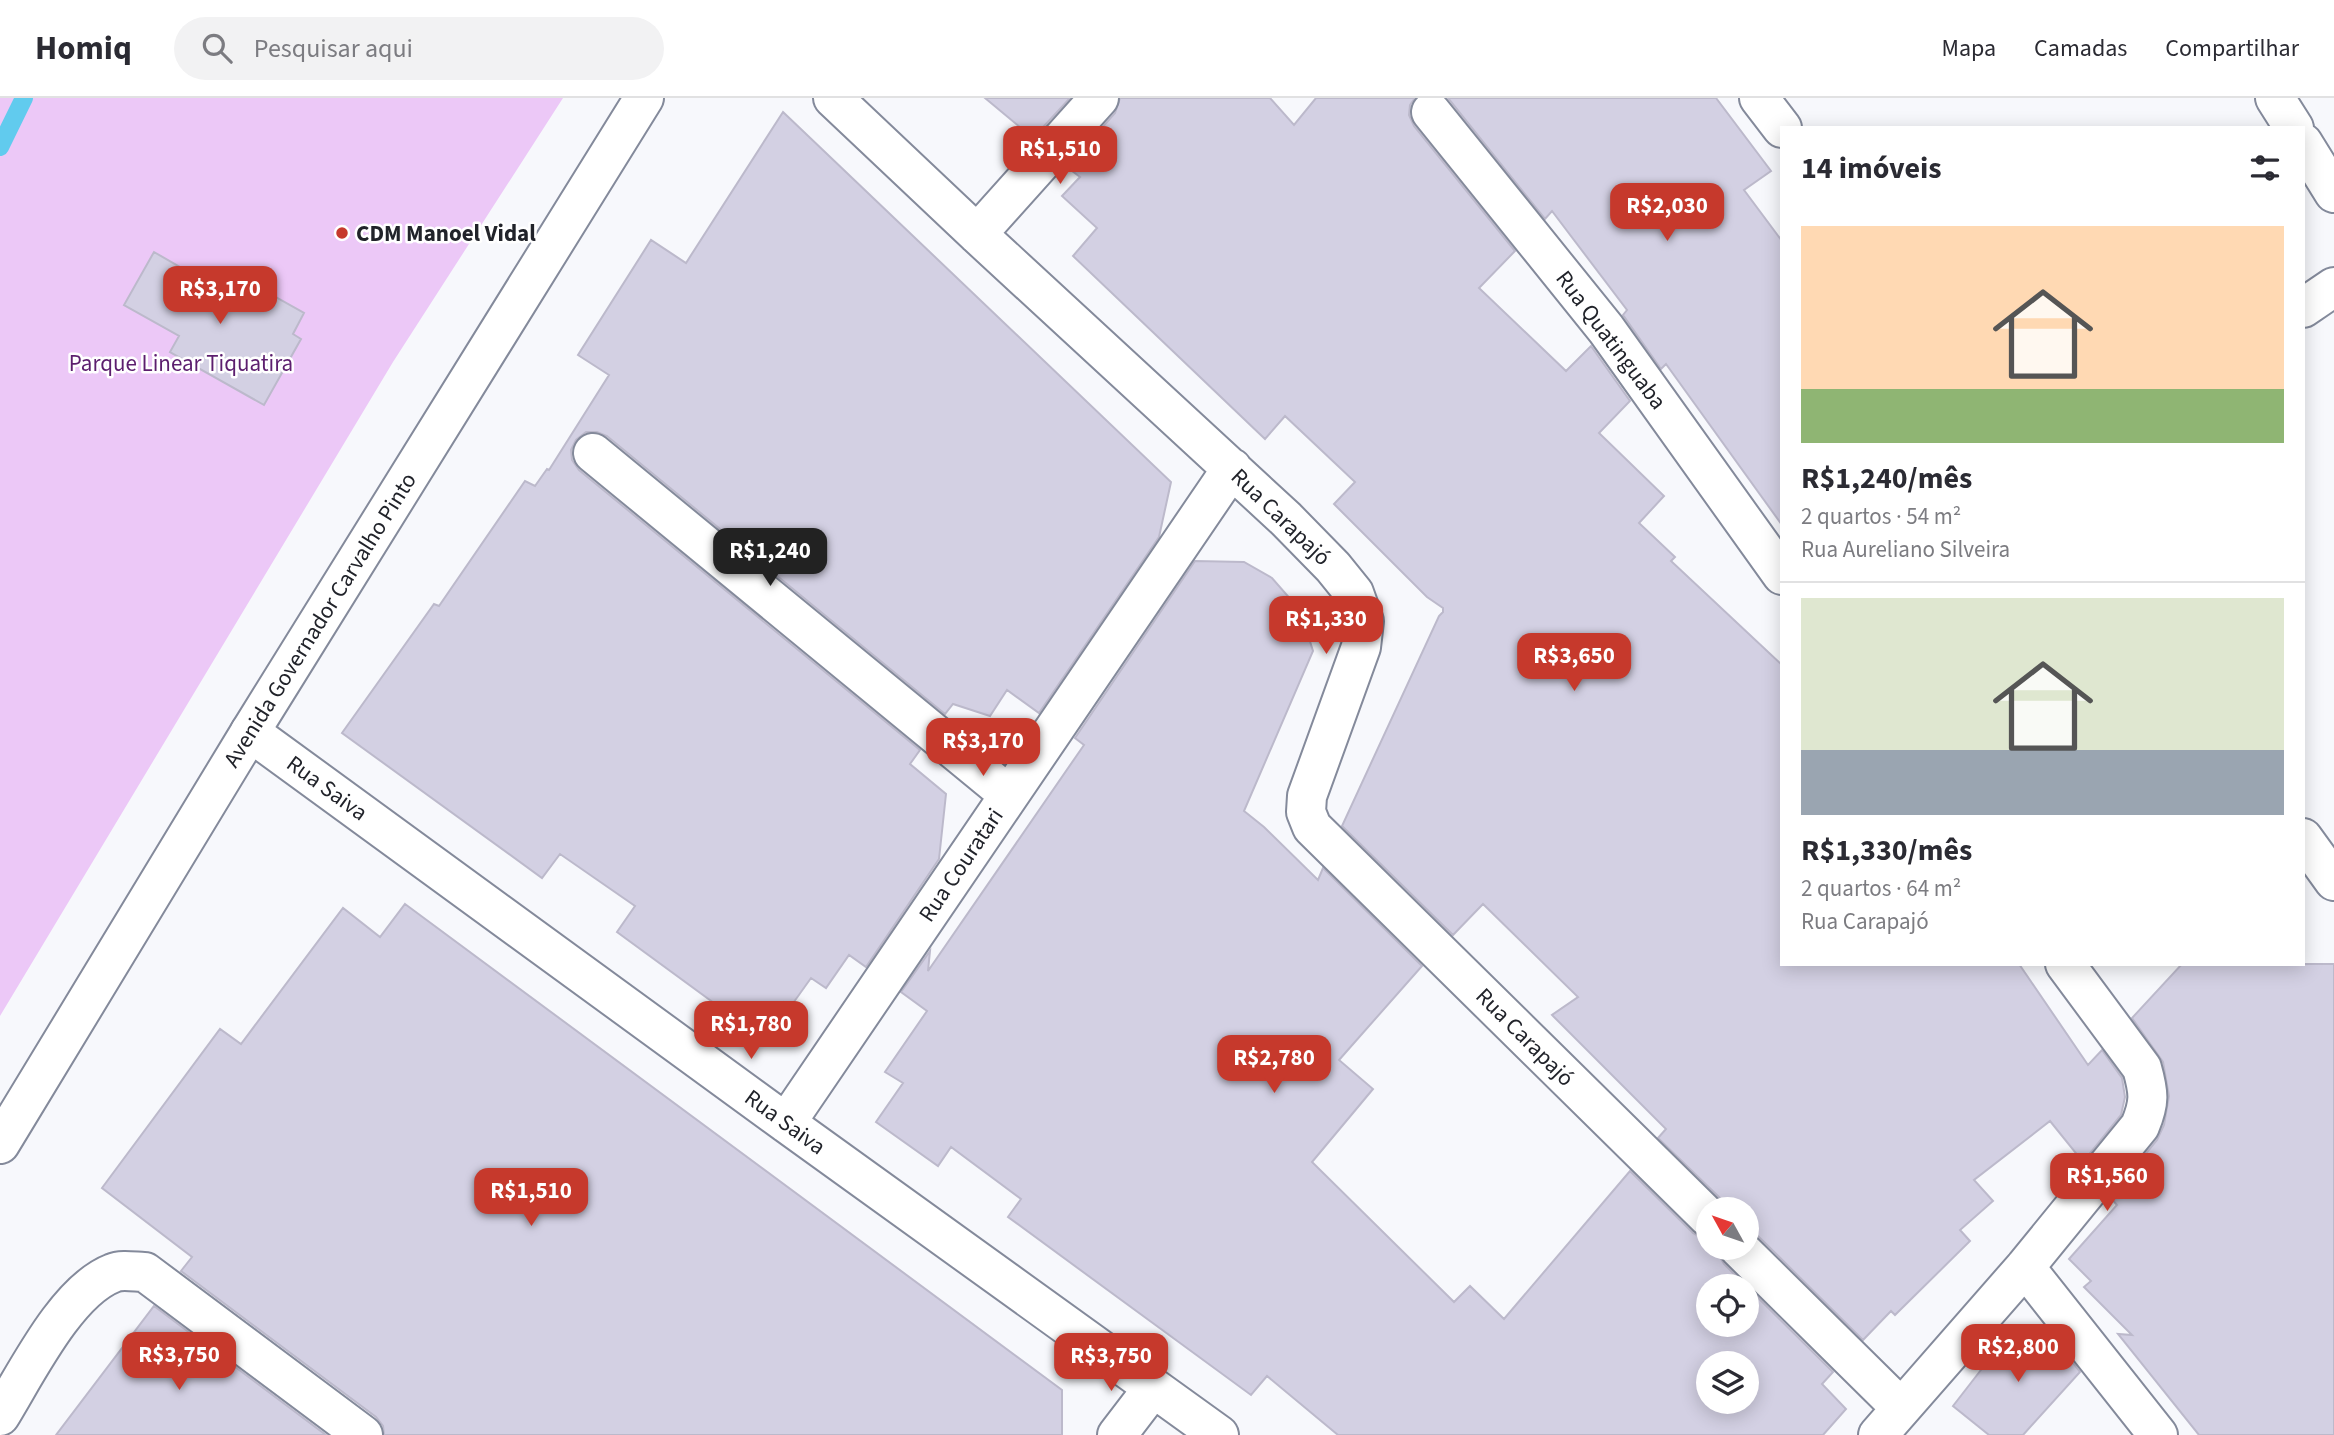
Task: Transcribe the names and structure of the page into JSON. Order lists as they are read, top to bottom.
{
  "streets": {
    "street": [
      "Rua Quatinguaba",
      "Rua Carapajó",
      "Avenida Governador Carvalho Pinto",
      "Rua Saiva",
      "Rua Couratari"
    ]
  },
  "crossings": [
    ["Rua Carapajó", "Rua Couratari"],
    ["Avenida Governador Carvalho Pinto", "Rua Saiva"],
    ["Rua Saiva", "Rua Couratari"]
  ],
  "parks": ["Parque Linear Tiquatira"],
  "places": ["CDM Manoel Vidal"],
  "north": "top left",
  "page": {
    "header": "Homiq",
    "search": "Pesquisar aqui",
    "nav": ["Mapa", "Camadas", "Compartilhar"],
    "price": [
      "R$1,510",
      "R$2,030",
      "R$3,170",
      "R$1,240",
      "R$1,330",
      "R$3,650",
      "R$3,170",
      "R$1,780",
      "R$2,780",
      "R$1,560",
      "R$1,510",
      "R$2,800",
      "R$3,750",
      "R$3,750"
    ],
    "heading": "14 imóveis",
    "list": [
      {
        "name": "R$1,240/mês",
        "note": "2 quartos · 54 m² · Rua Aureliano Silveira"
      },
      {
        "name": "R$1,330/mês",
        "note": "2 quartos · 64 m² · Rua Carapajó"
      }
    ]
  }
}
